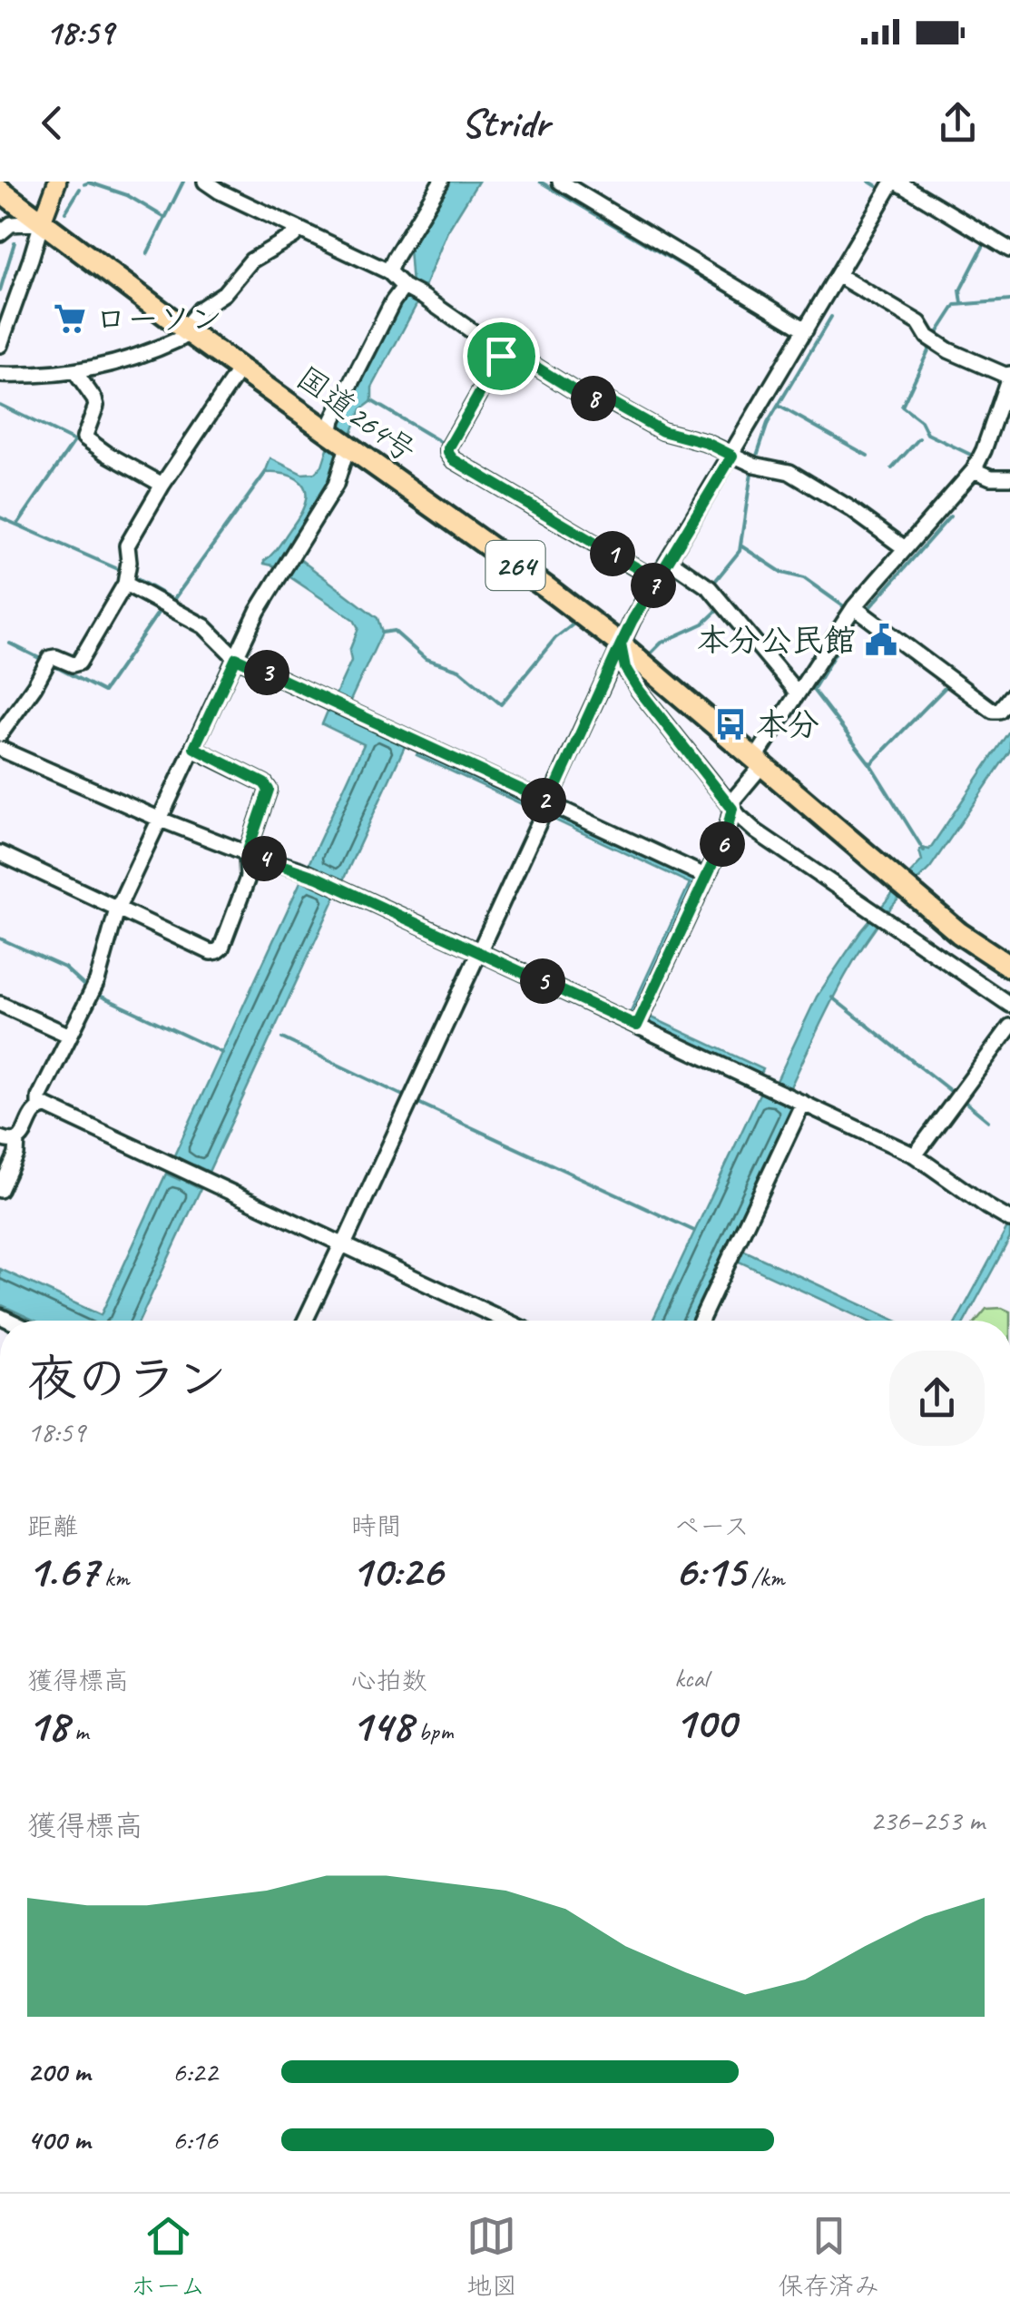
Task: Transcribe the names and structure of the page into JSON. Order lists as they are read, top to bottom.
{
  "streets": {
    "highway": ["国道264号", "264"]
  },
  "places": {
    "supermarket": ["ローソン"],
    "public building": ["本分公民館"],
    "bus stop": ["本分"]
  },
  "page": {
    "status": "18:59",
    "header": "Stridr",
    "pins": [
      "8",
      "1",
      "7",
      "3",
      "2",
      "6",
      "4",
      "5"
    ],
    "heading": ["夜のラン", "18:59"],
    "stats": [
      ["距離", "1.67 km"],
      ["時間", "10:26"],
      ["ペース", "6:15 /km"],
      ["獲得標高", "18 m"],
      ["心拍数", "148 bpm"],
      ["kcal", "100"]
    ],
    "chart": ["獲得標高", "236–253 m"],
    "list": [
      {
        "name": "200 m",
        "note": "6:22"
      },
      {
        "name": "400 m",
        "note": "6:16"
      }
    ],
    "tabs": ["ホーム", "地図", "保存済み"]
  }
}
